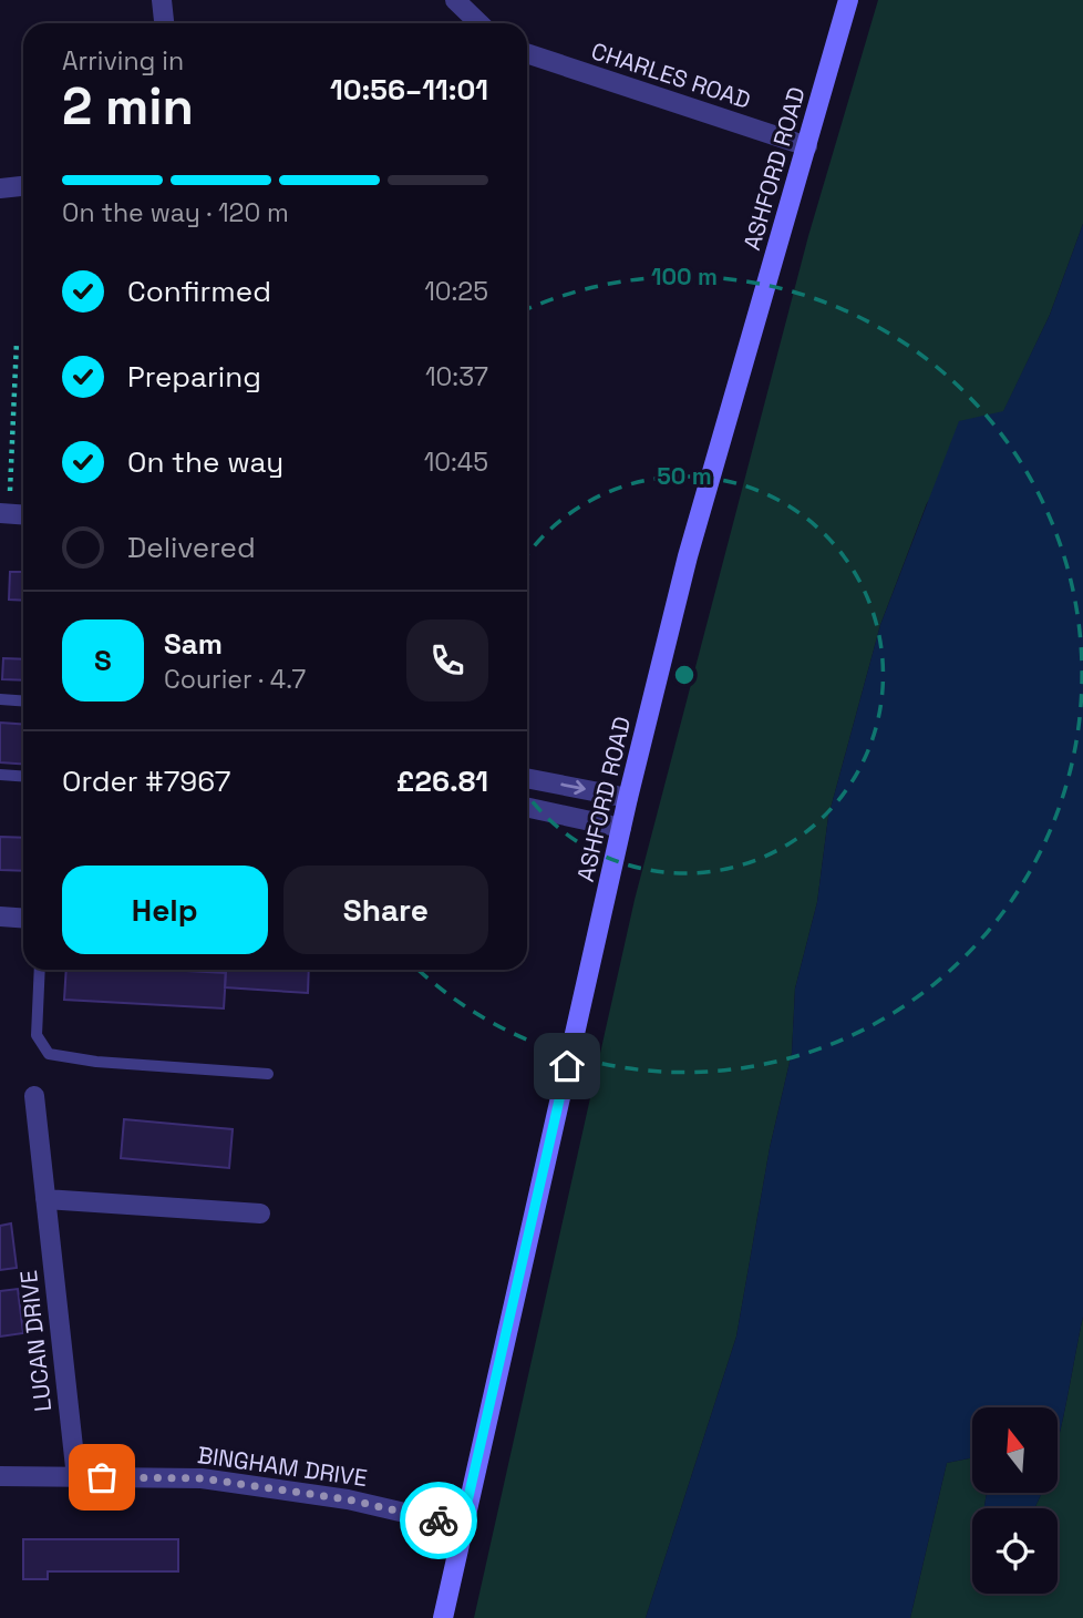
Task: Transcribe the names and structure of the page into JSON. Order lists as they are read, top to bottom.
{
  "streets": {
    "main road": ["ASHFORD ROAD"],
    "street": ["CHARLES ROAD", "LUCAN DRIVE", "BINGHAM DRIVE"]
  },
  "crossings": [
    ["CHARLES ROAD", "ASHFORD ROAD"],
    ["ASHFORD ROAD", "BINGHAM DRIVE"],
    ["LUCAN DRIVE", "BINGHAM DRIVE"]
  ],
  "north": "top",
  "page": {
    "heading": ["2 min", "Arriving in", "10:56–11:01"],
    "panel": [
      "Sam",
      "Courier · 4.7",
      "Order #7967",
      "£26.81"
    ],
    "bar": "On the way · 120 m",
    "list": [
      ["Confirmed", "10:25"],
      ["Preparing", "10:37"],
      ["On the way", "10:45"],
      "Delivered"
    ],
    "round": "S",
    "buttons": ["Help", "Share"]
  },
  "rings": ["100 m", "50 m"]
}
